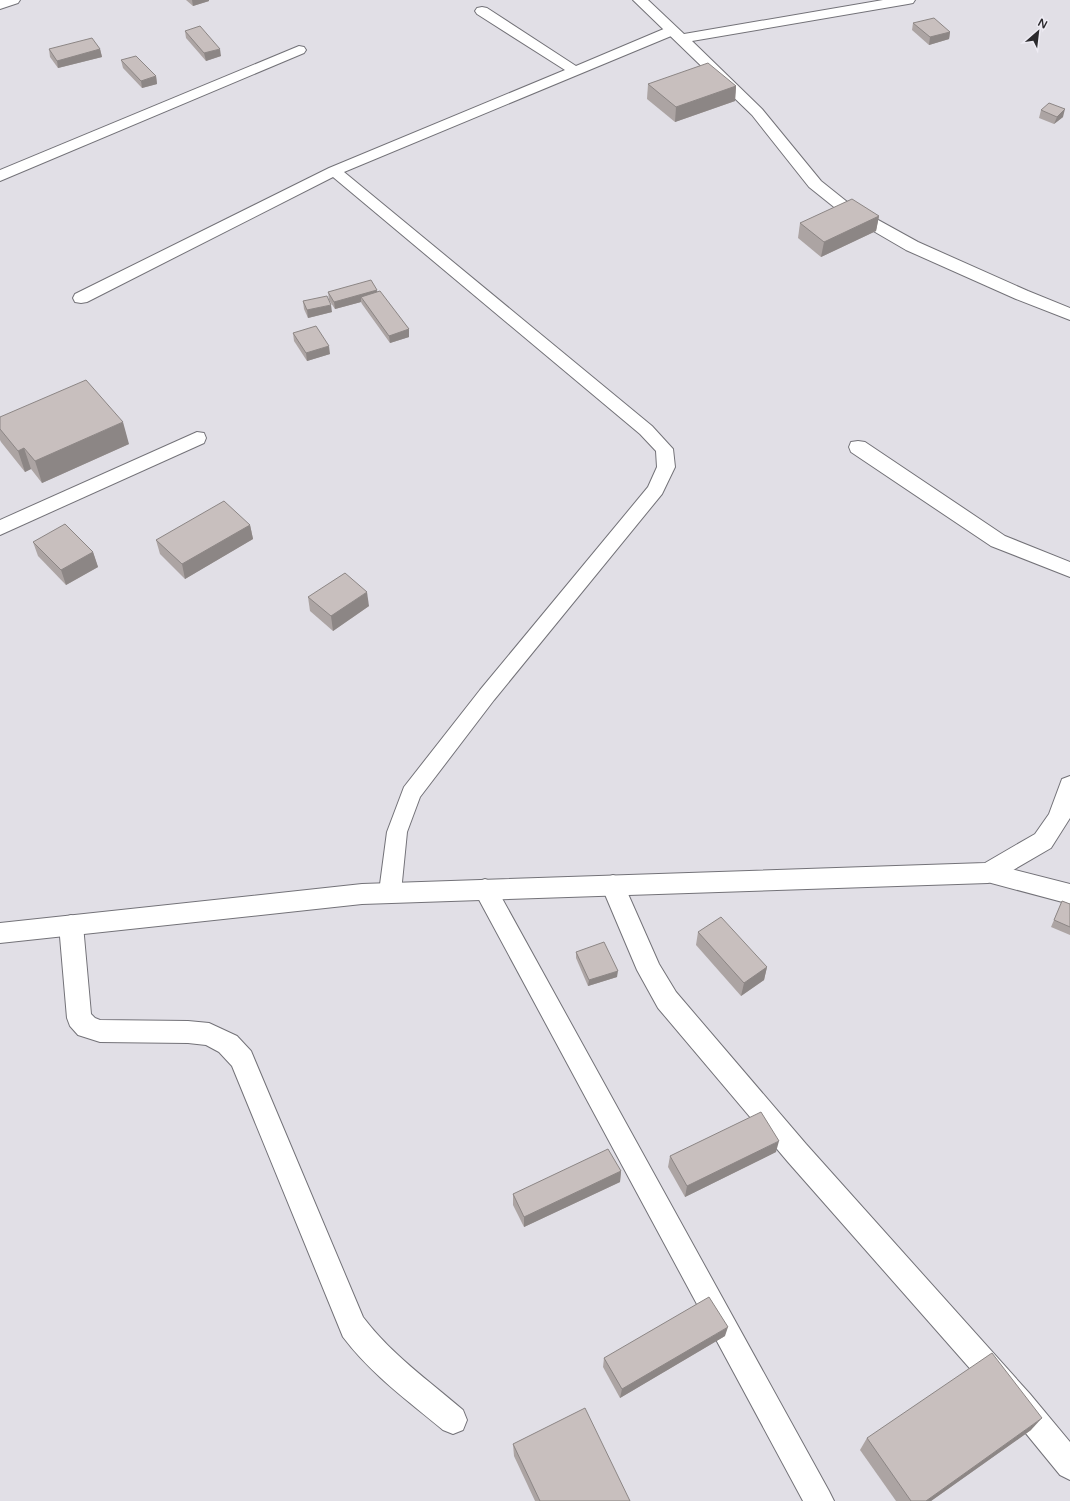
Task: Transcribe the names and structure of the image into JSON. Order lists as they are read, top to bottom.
{
  "north": "top right"
}
